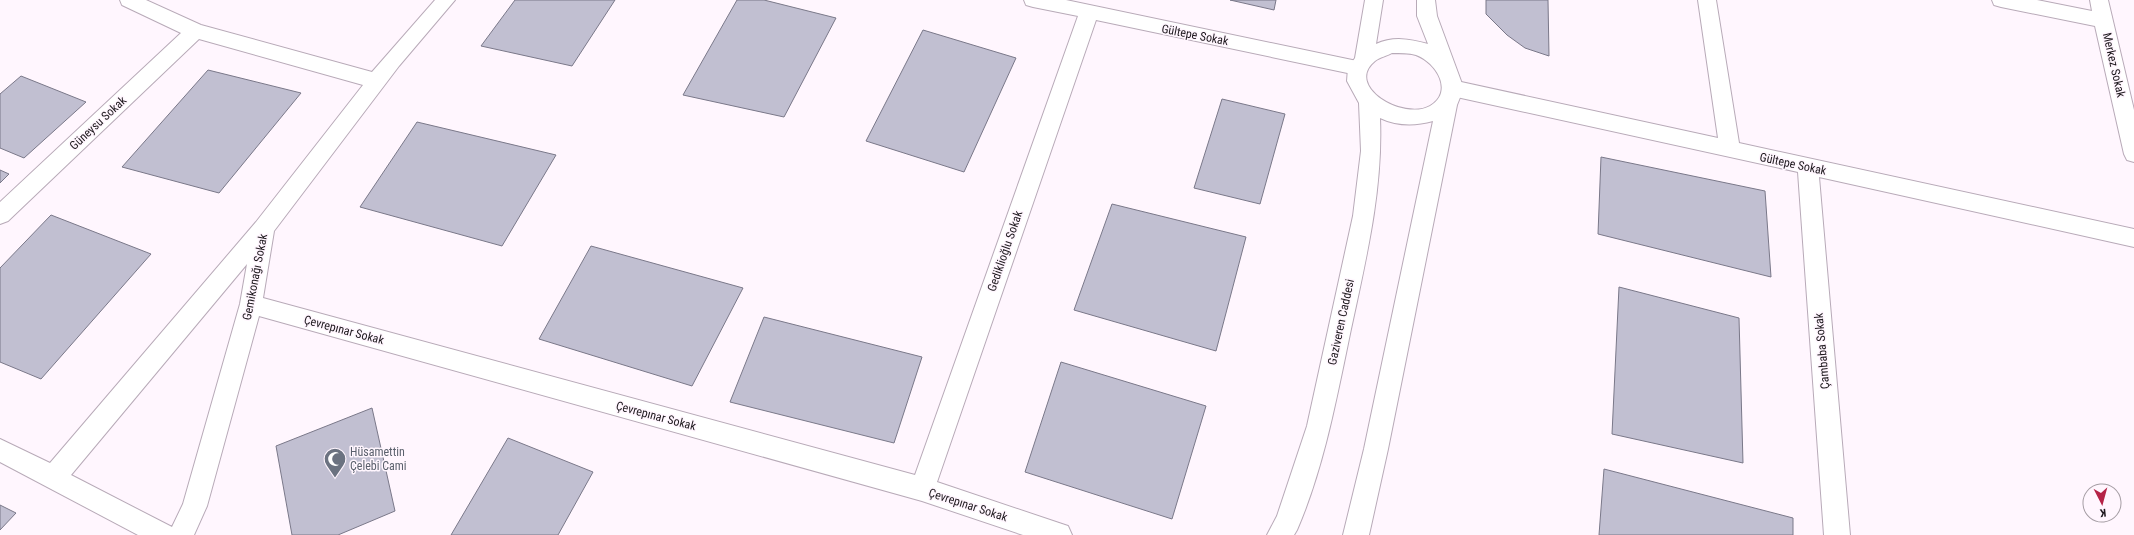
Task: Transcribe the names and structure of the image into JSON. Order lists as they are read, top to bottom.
{
  "streets": {
    "street": [
      "Gültepe Sokak",
      "Merkez Sokak",
      "Güneysu Sokak",
      "Gediklioğlu Sokak",
      "Gemikonağı Sokak",
      "Gaziveren Caddesi",
      "Çevrepınar Sokak",
      "Çambaba Sokak"
    ]
  },
  "crossings": [
    ["Gültepe Sokak", "Gediklioğlu Sokak"],
    ["Gültepe Sokak", "Gaziveren Caddesi"],
    ["Gültepe Sokak", "Çambaba Sokak"],
    ["Gediklioğlu Sokak", "Çevrepınar Sokak"],
    ["Gemikonağı Sokak", "Çevrepınar Sokak"]
  ],
  "places": {
    "mosque": ["Hüsamettin Çelebi Cami"]
  },
  "north": "bottom"
}
